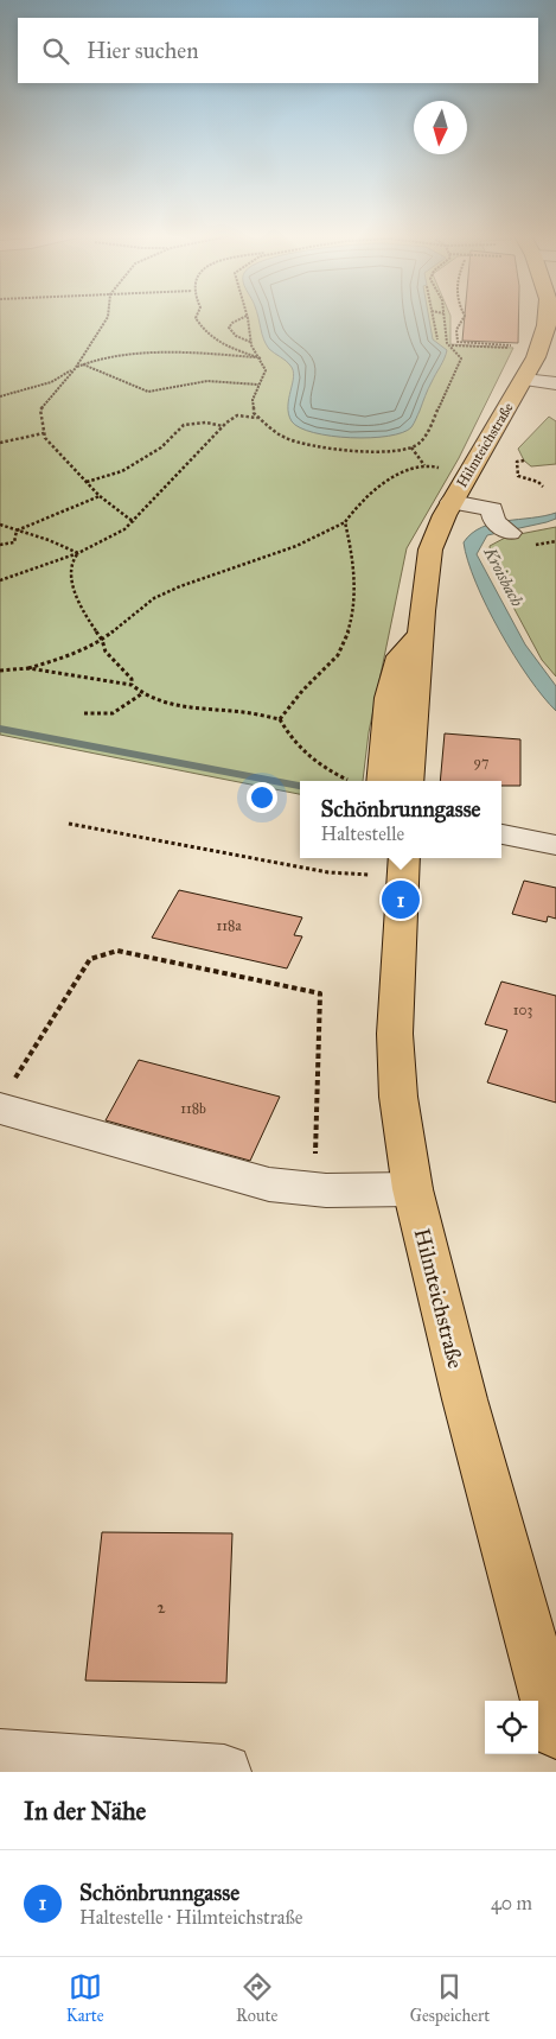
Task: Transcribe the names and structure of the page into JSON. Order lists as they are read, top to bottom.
{
  "streets": {
    "main road": ["Hilmteichstraße"]
  },
  "water": ["Kroisbach"],
  "house_numbers": [
    "97",
    "118a",
    "103",
    "118b",
    "2"
  ],
  "north": "bottom",
  "page": {
    "search": "Hier suchen",
    "popup": ["Schönbrunngasse", "Haltestelle"],
    "pins": "1",
    "heading": "In der Nähe",
    "list": [
      {
        "mark": "1",
        "name": "Schönbrunngasse",
        "note": "Haltestelle · Hilmteichstraße",
        "value": "40 m"
      }
    ],
    "nav": ["Karte", "Route", "Gespeichert"]
  }
}
